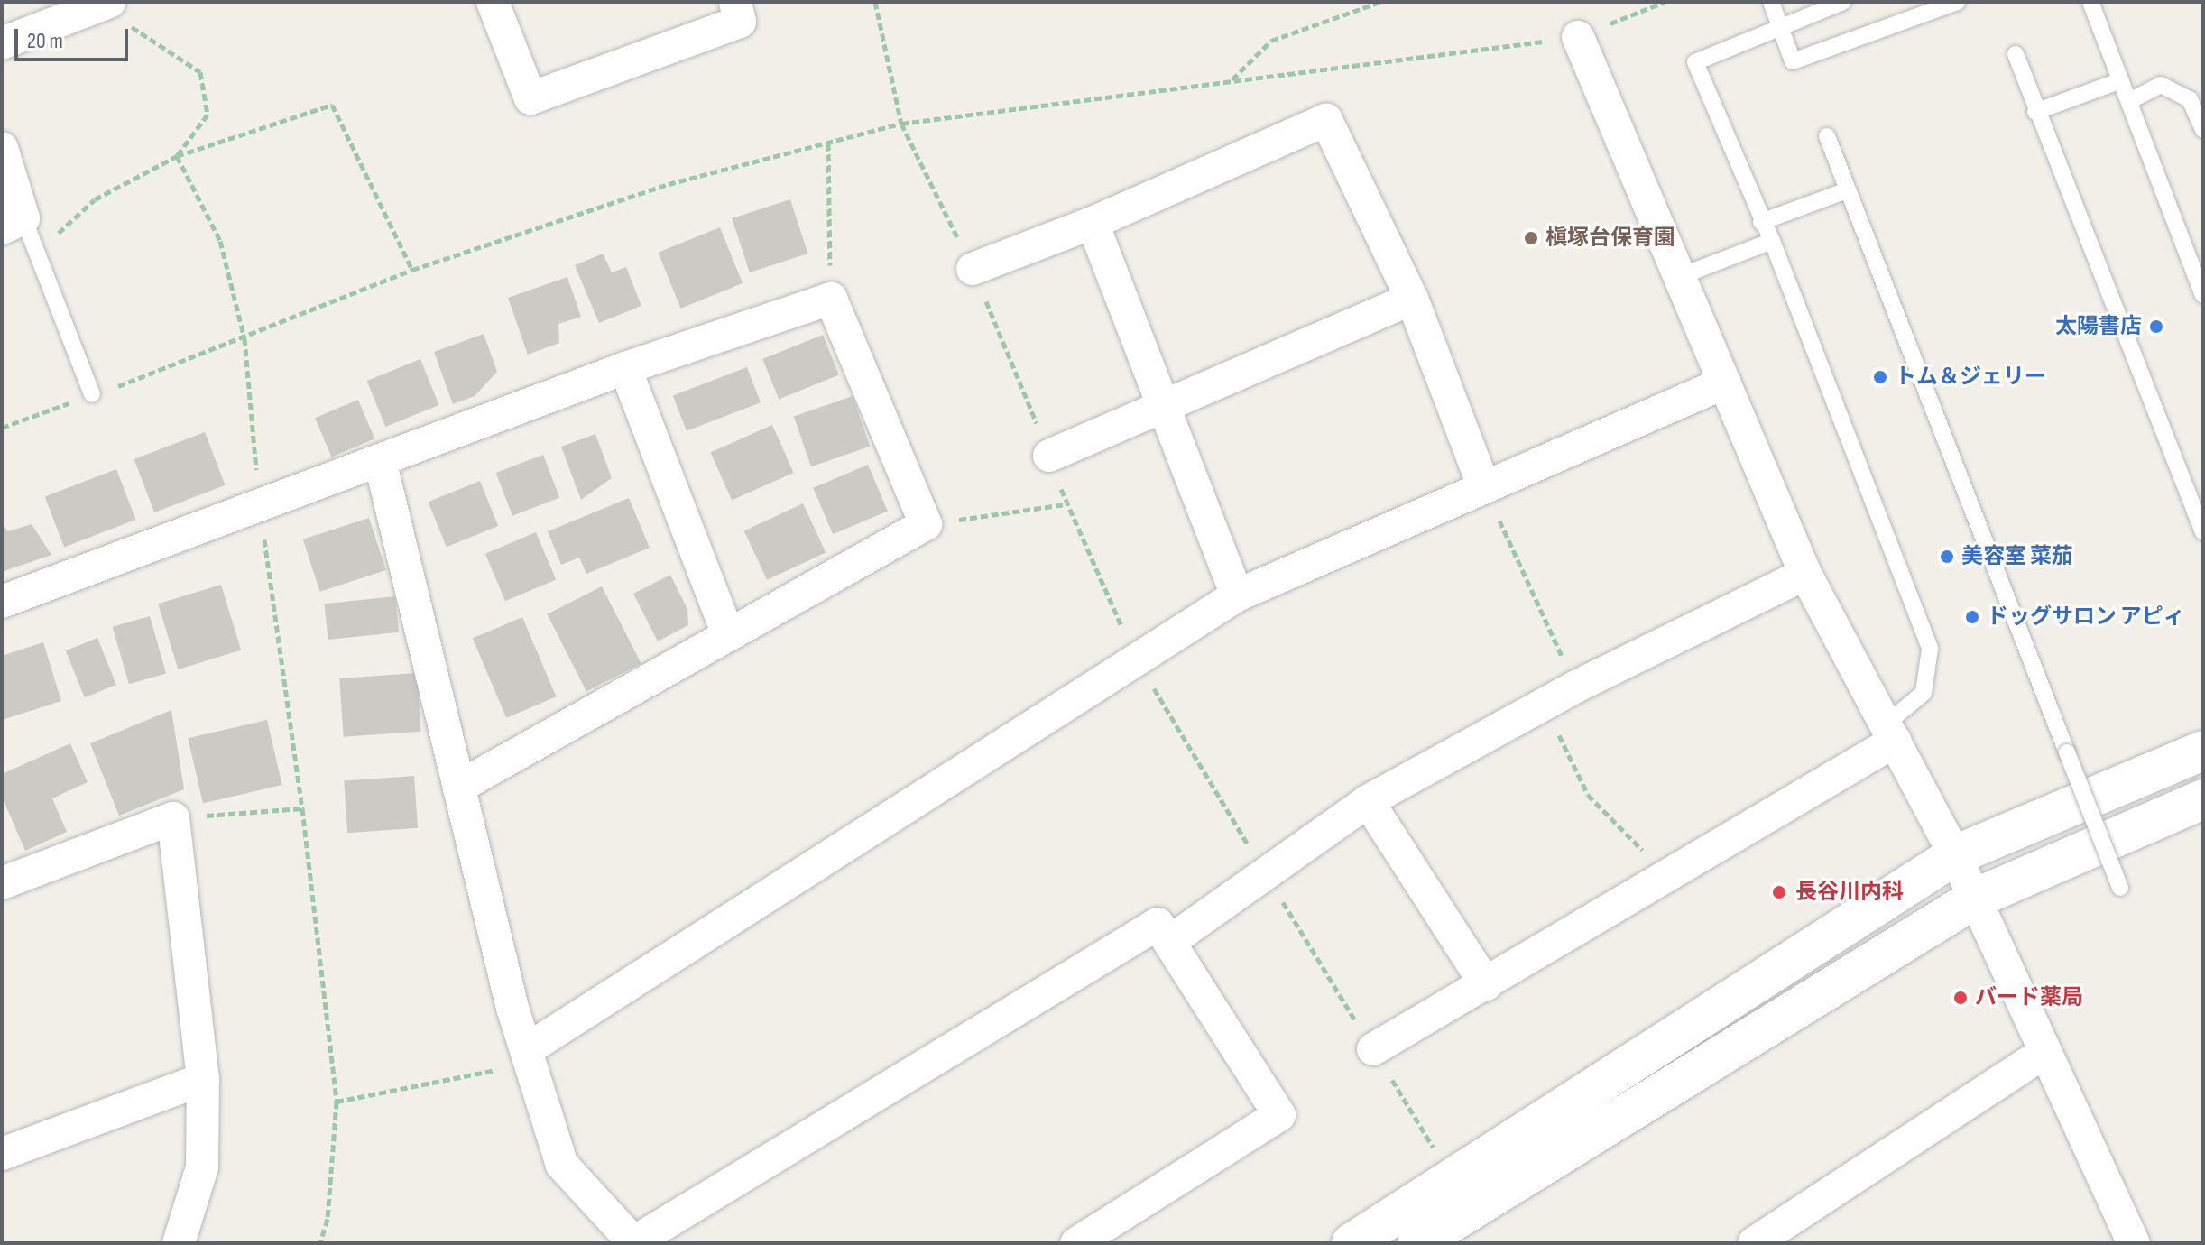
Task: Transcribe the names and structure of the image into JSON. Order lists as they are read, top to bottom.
{
  "places": [
    "槇塚台保育園",
    "太陽書店",
    "トム＆ジェリー",
    "美容室 菜茄",
    "ドッグサロン アピィ",
    "長谷川内科",
    "バード薬局"
  ],
  "scale_bar": "20 m"
}
